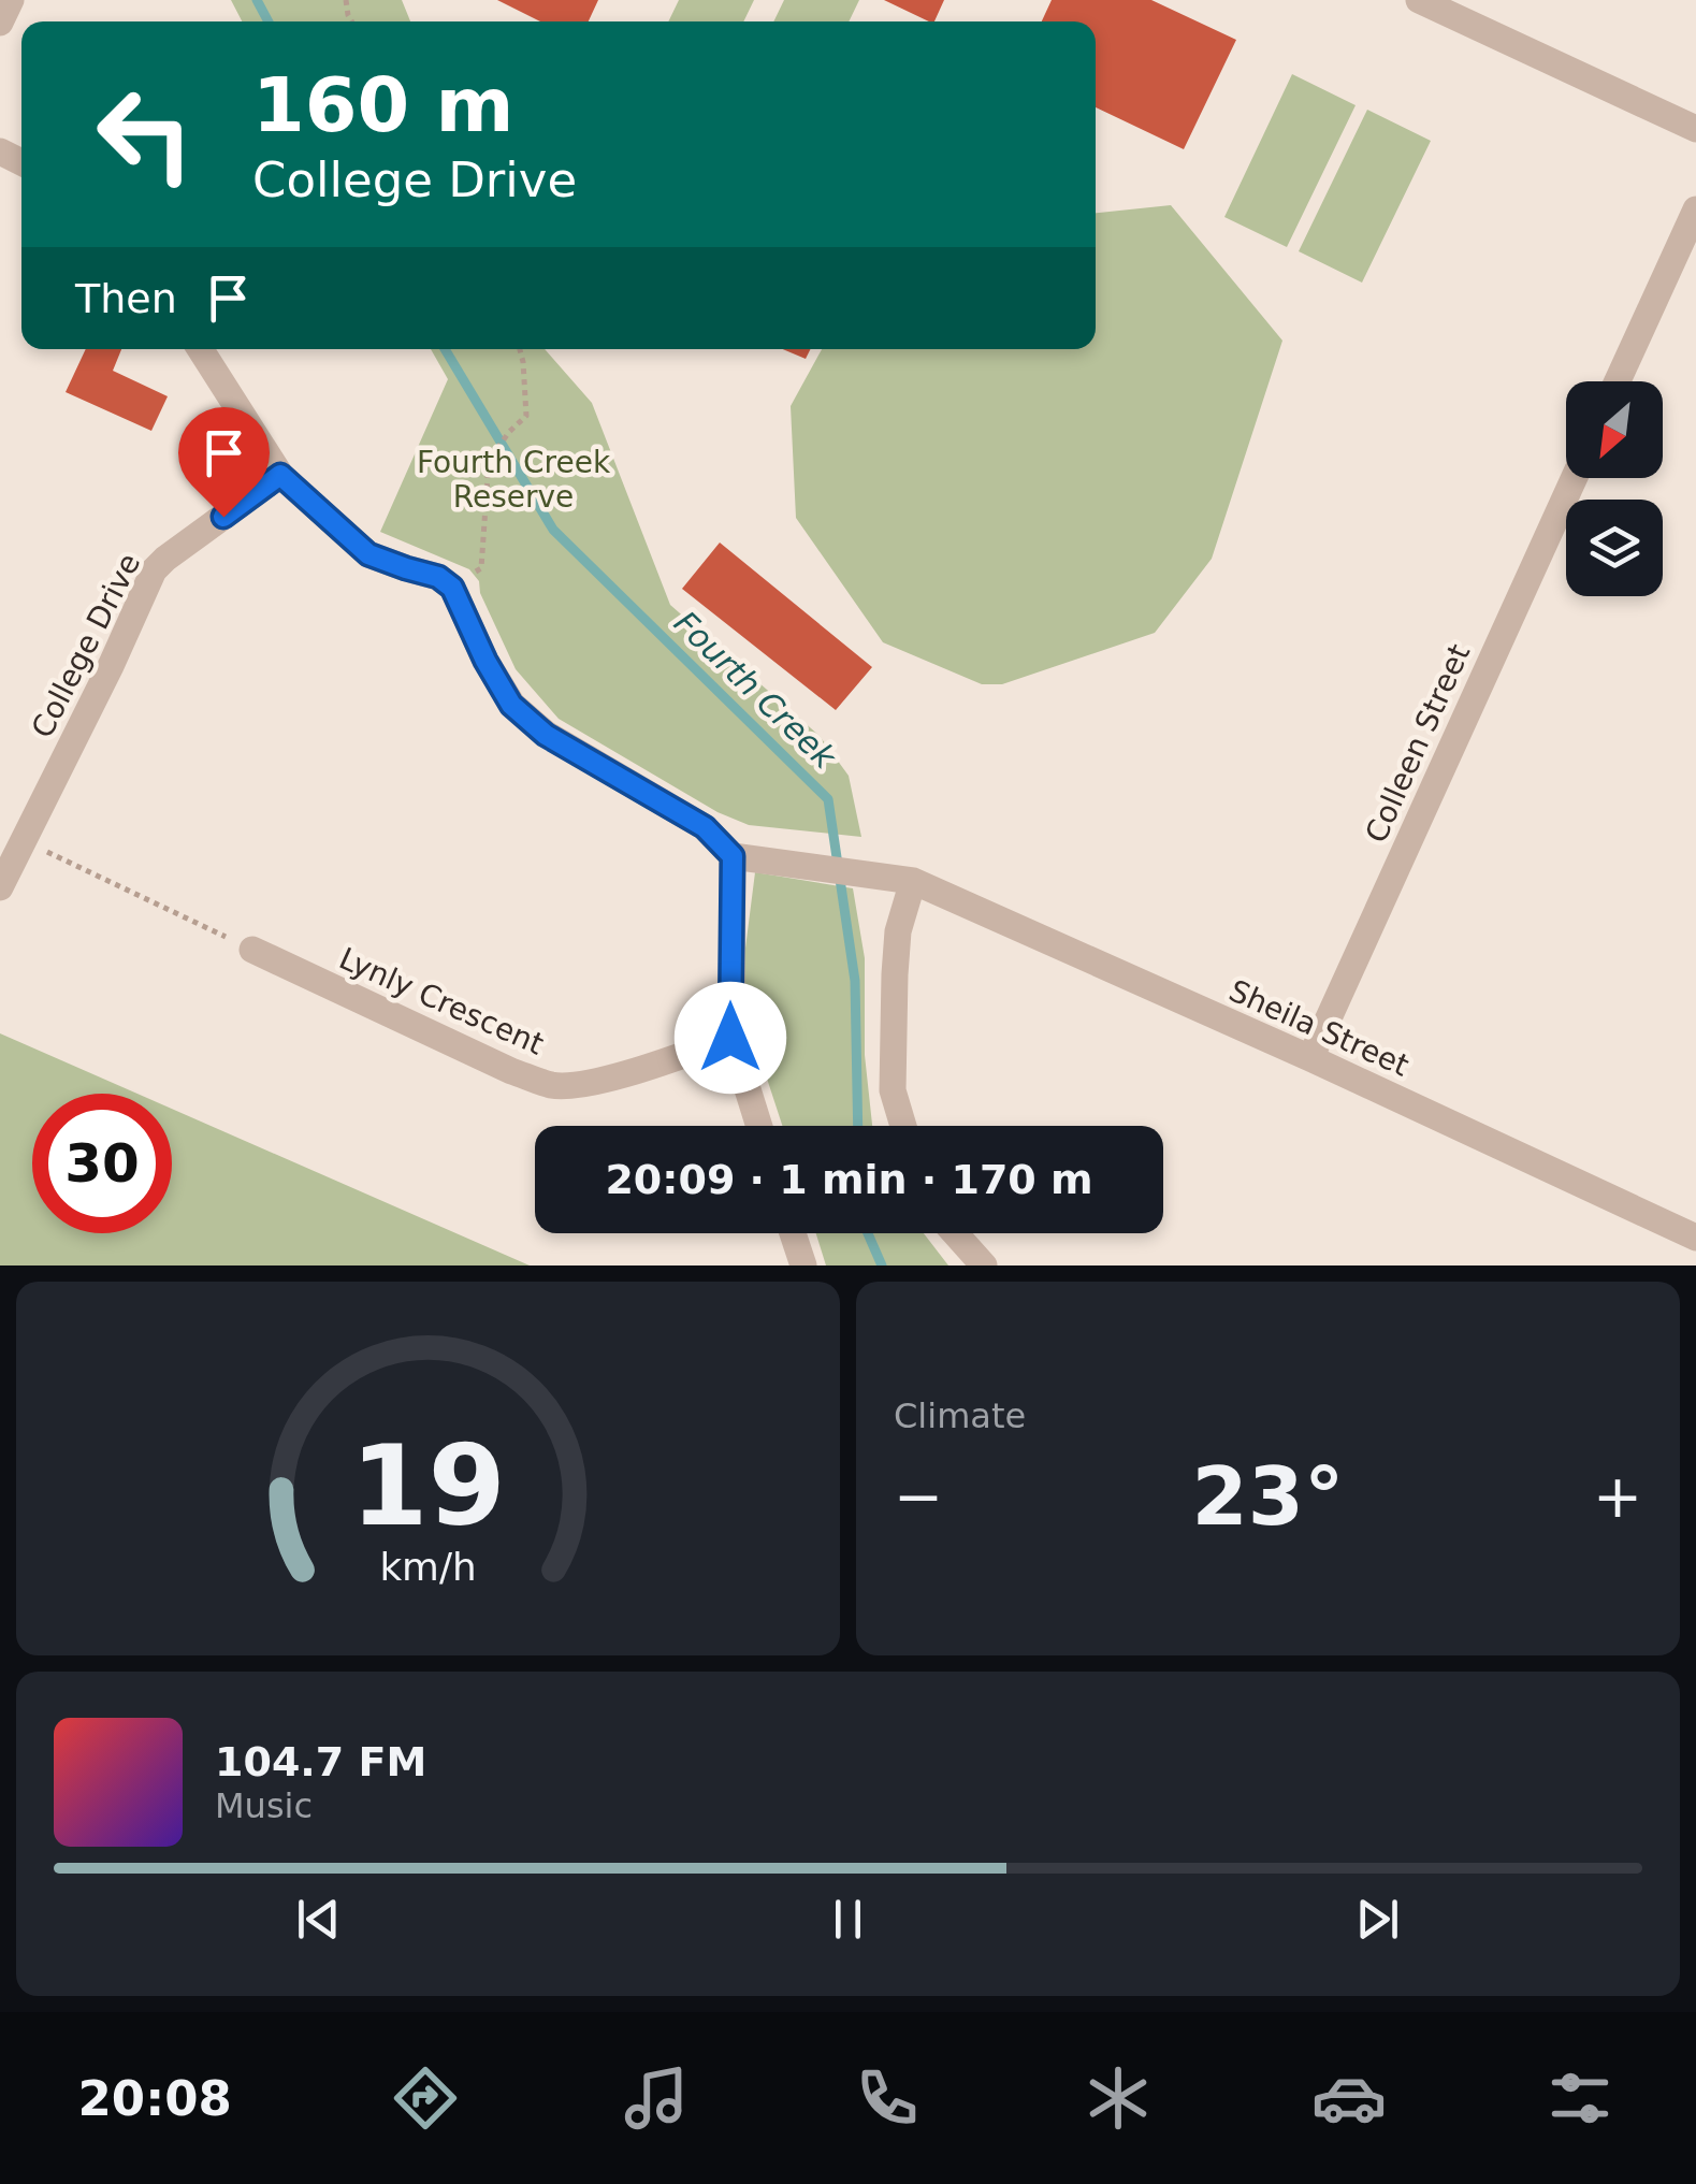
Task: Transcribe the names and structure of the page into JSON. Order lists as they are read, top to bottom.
{
  "streets": {
    "street": [
      "College Drive",
      "Colleen Street",
      "Lynly Crescent",
      "Sheila Street"
    ]
  },
  "crossings": [
    ["Colleen Street", "Sheila Street"]
  ],
  "water": ["Fourth Creek"],
  "parks": ["Fourth Creek Reserve"],
  "north": "bottom left",
  "page": {
    "turn": ["160 m", "College Drive"],
    "then": "Then",
    "limit": "30",
    "trip": "20:09 · 1 min · 170 m",
    "tile": "Climate",
    "heat": ["−", "23°", "+"],
    "song": ["104.7 FM", "Music"],
    "tabs": "20:08",
    "gauge": ["19", "km/h"]
  }
}
